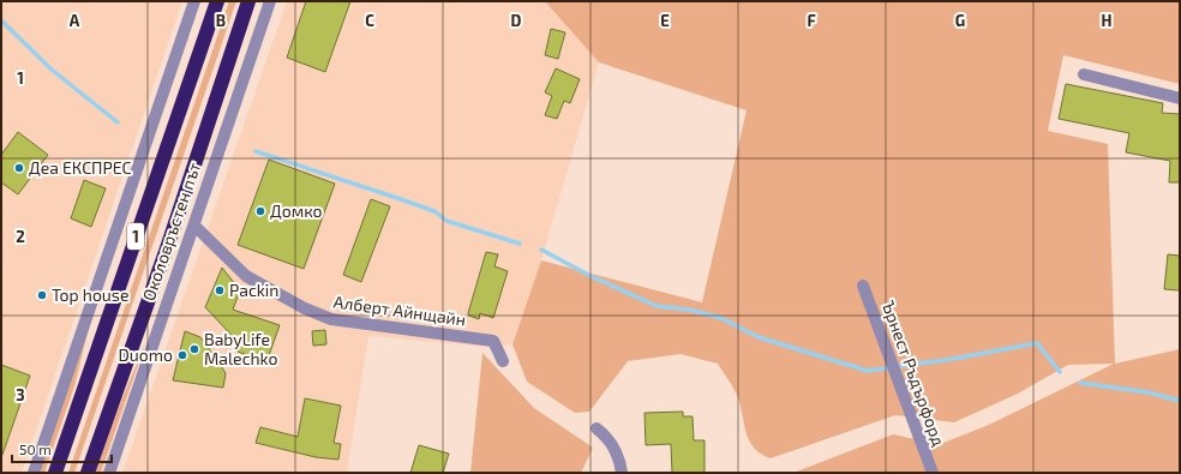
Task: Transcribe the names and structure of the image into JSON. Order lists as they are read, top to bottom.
{
  "streets": {
    "highway": ["Околовръстен път", "1"],
    "street": ["Алберт Айнщайн", "Ърнест Ръдърфорд"]
  },
  "crossings": [
    ["Околовръстен път", "Алберт Айнщайн"]
  ],
  "places": [
    "Деа ЕКСПРЕС",
    "Домко",
    "Packin",
    "Top house",
    "BabyLife Malechko",
    "Duomo"
  ],
  "scale_bar": "50 m",
  "grid": {
    "columns": [
      "A",
      "B",
      "C",
      "D",
      "E",
      "F",
      "G",
      "H"
    ],
    "rows": ["1", "2", "3"]
  }
}
